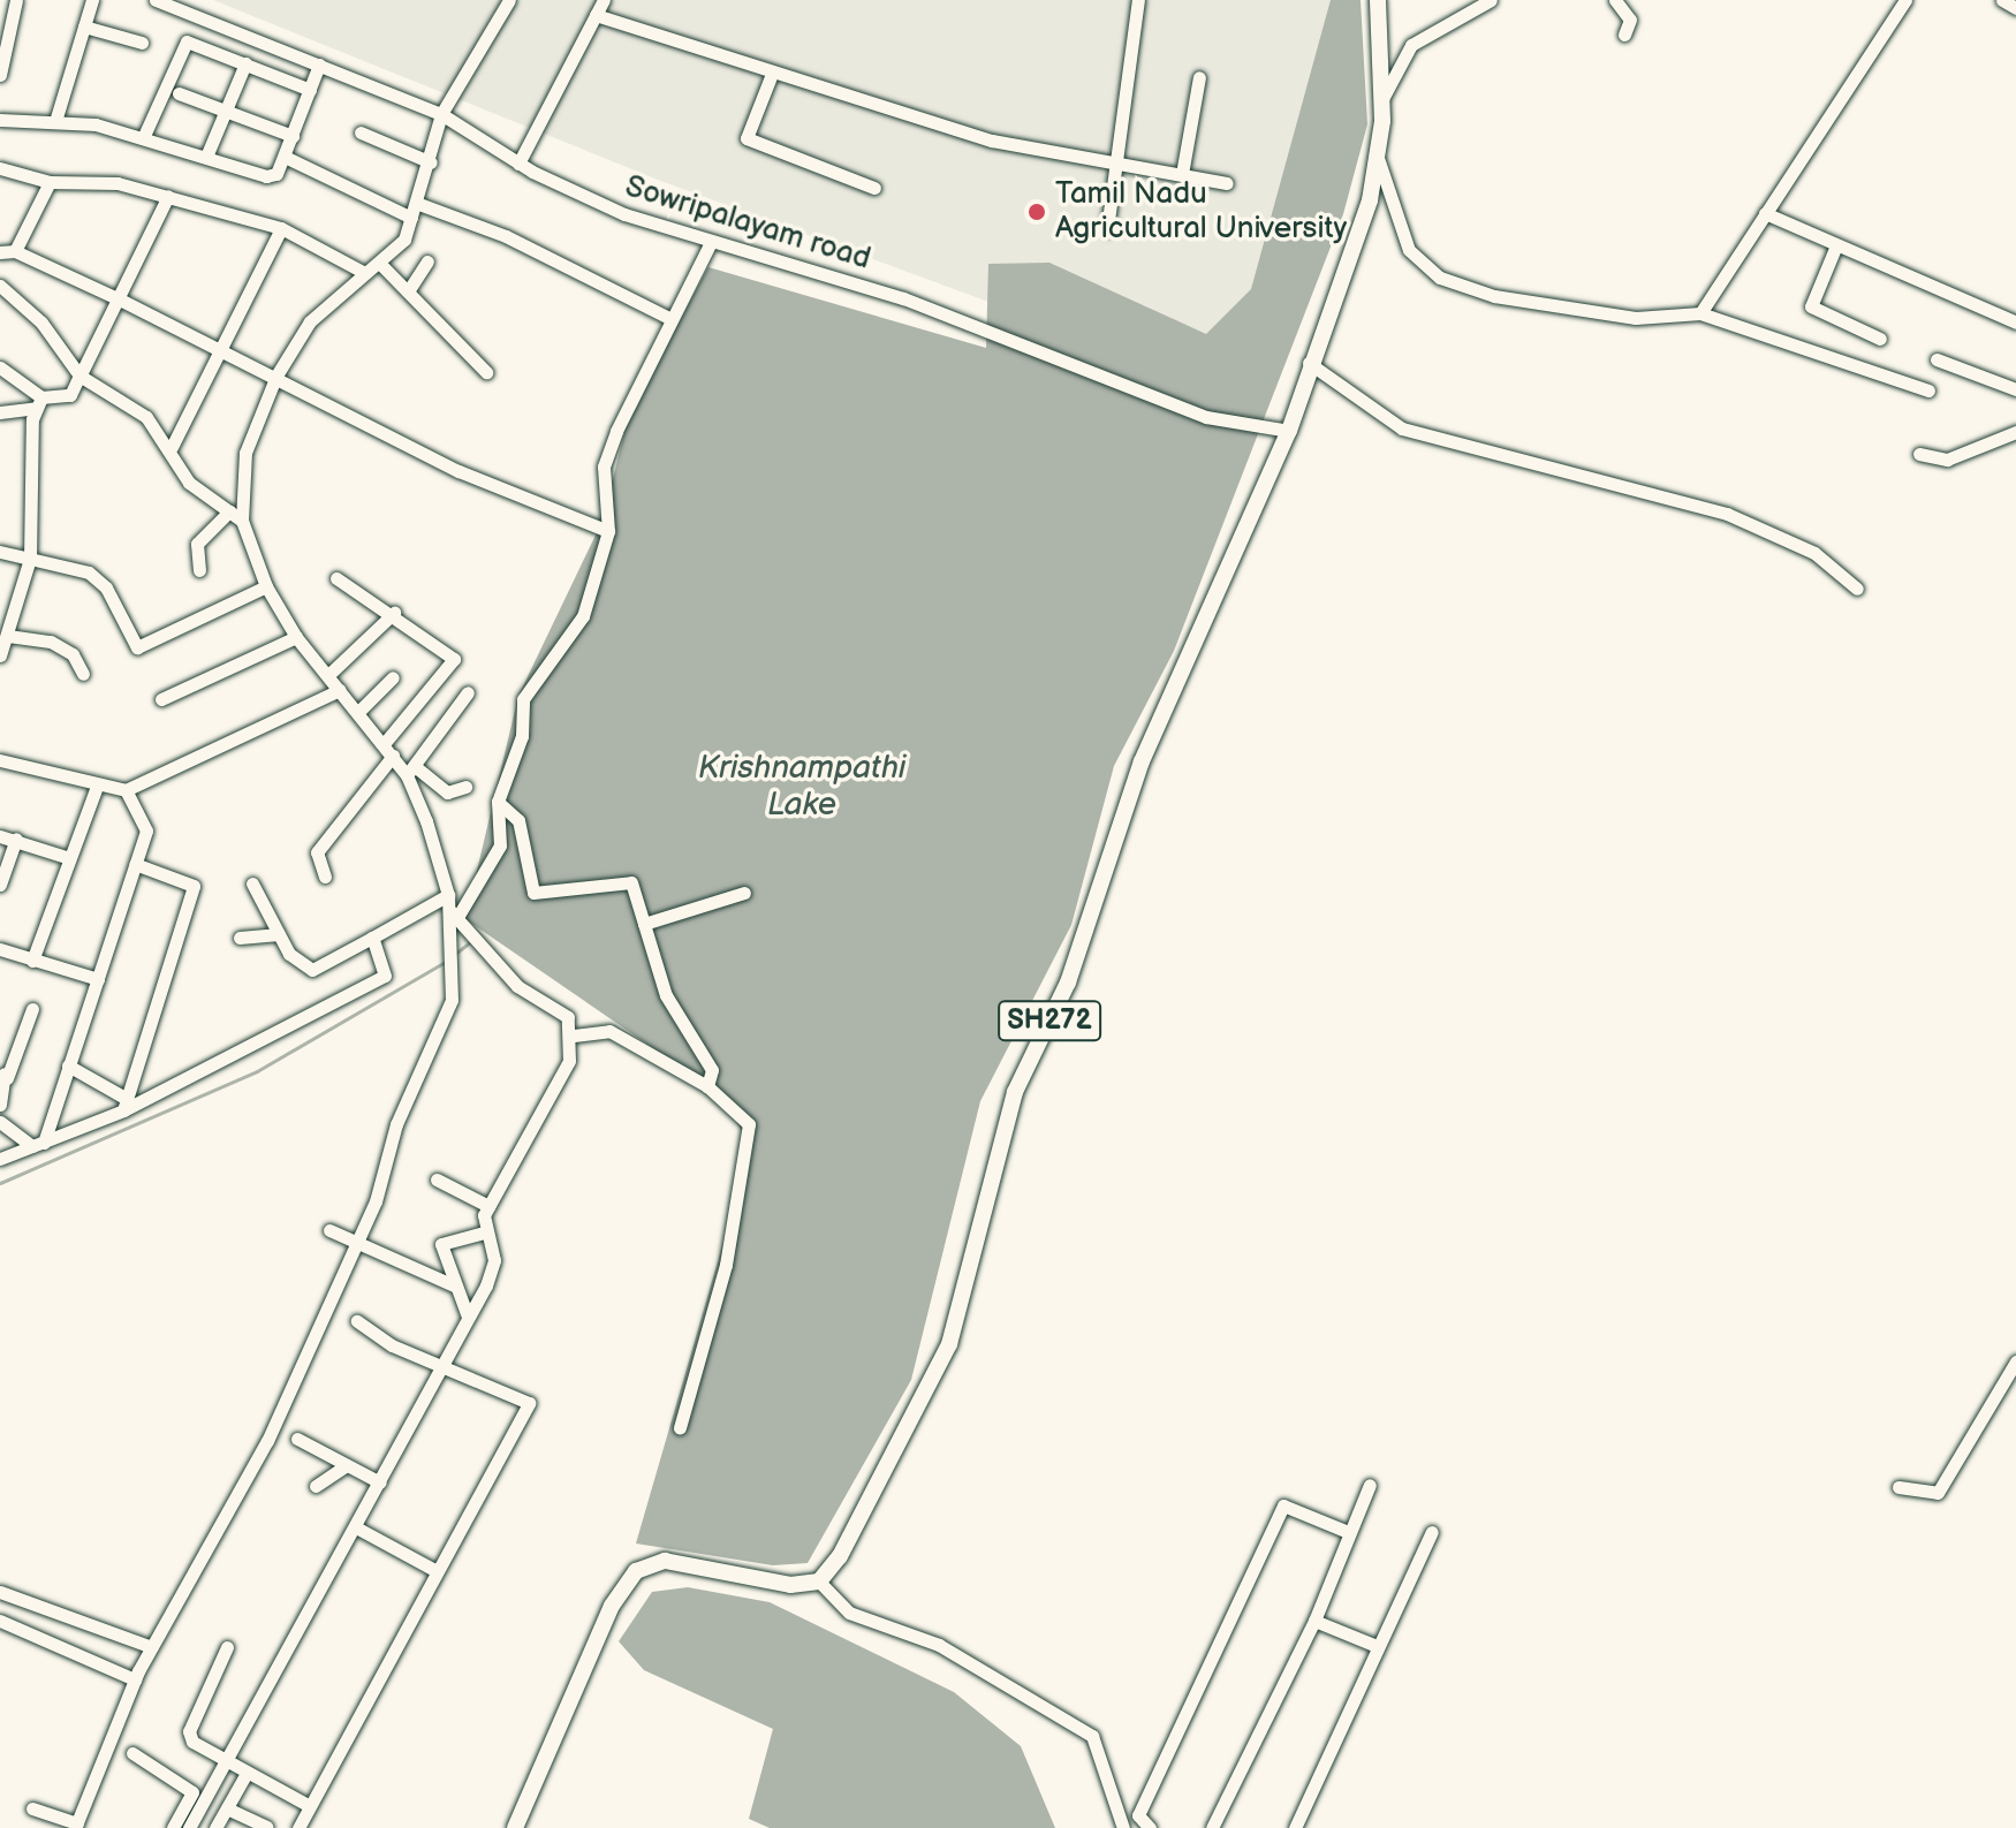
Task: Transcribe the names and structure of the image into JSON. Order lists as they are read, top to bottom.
{
  "streets": {
    "main road": ["SH272"],
    "street": ["Sowripalayam road"]
  },
  "crossings": [
    ["Sowripalayam road", "SH272"]
  ],
  "water": ["Krishnampathi Lake"],
  "places": ["Tamil Nadu Agricultural University"]
}
